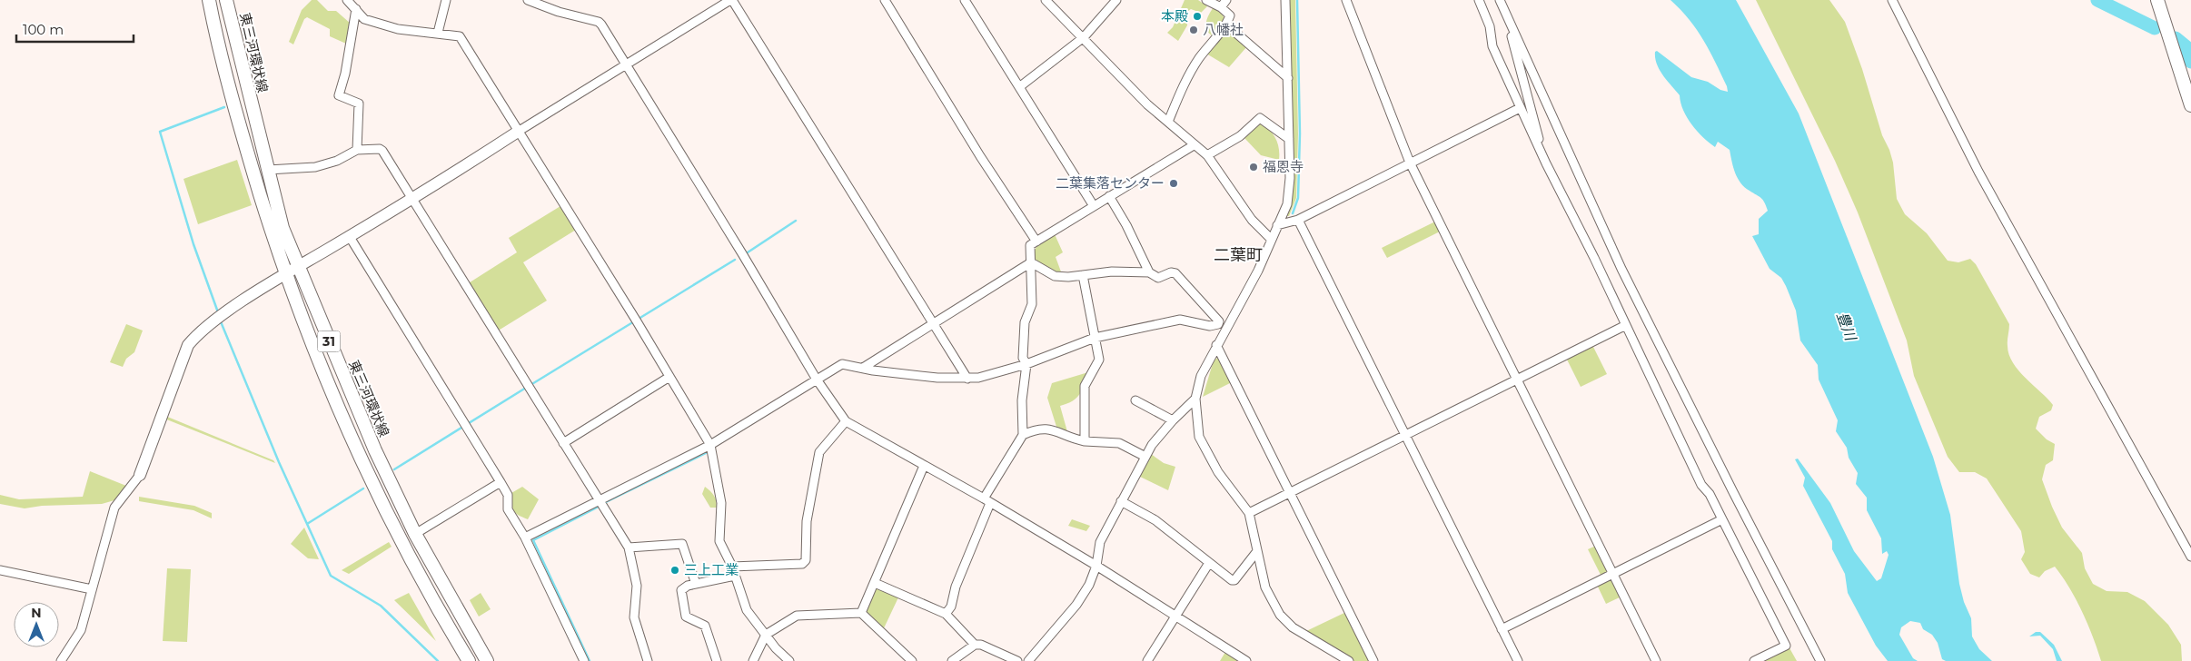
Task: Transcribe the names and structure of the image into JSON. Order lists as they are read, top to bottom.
{
  "streets": {
    "main road": ["東三河環状線", "31"]
  },
  "districts": ["二葉町"],
  "water": ["豊川"],
  "places": [
    "本殿",
    "八幡社",
    "福恩寺",
    "二葉集落センター",
    "三上工業"
  ],
  "scale_bar": "100 m",
  "north": "top"
}
